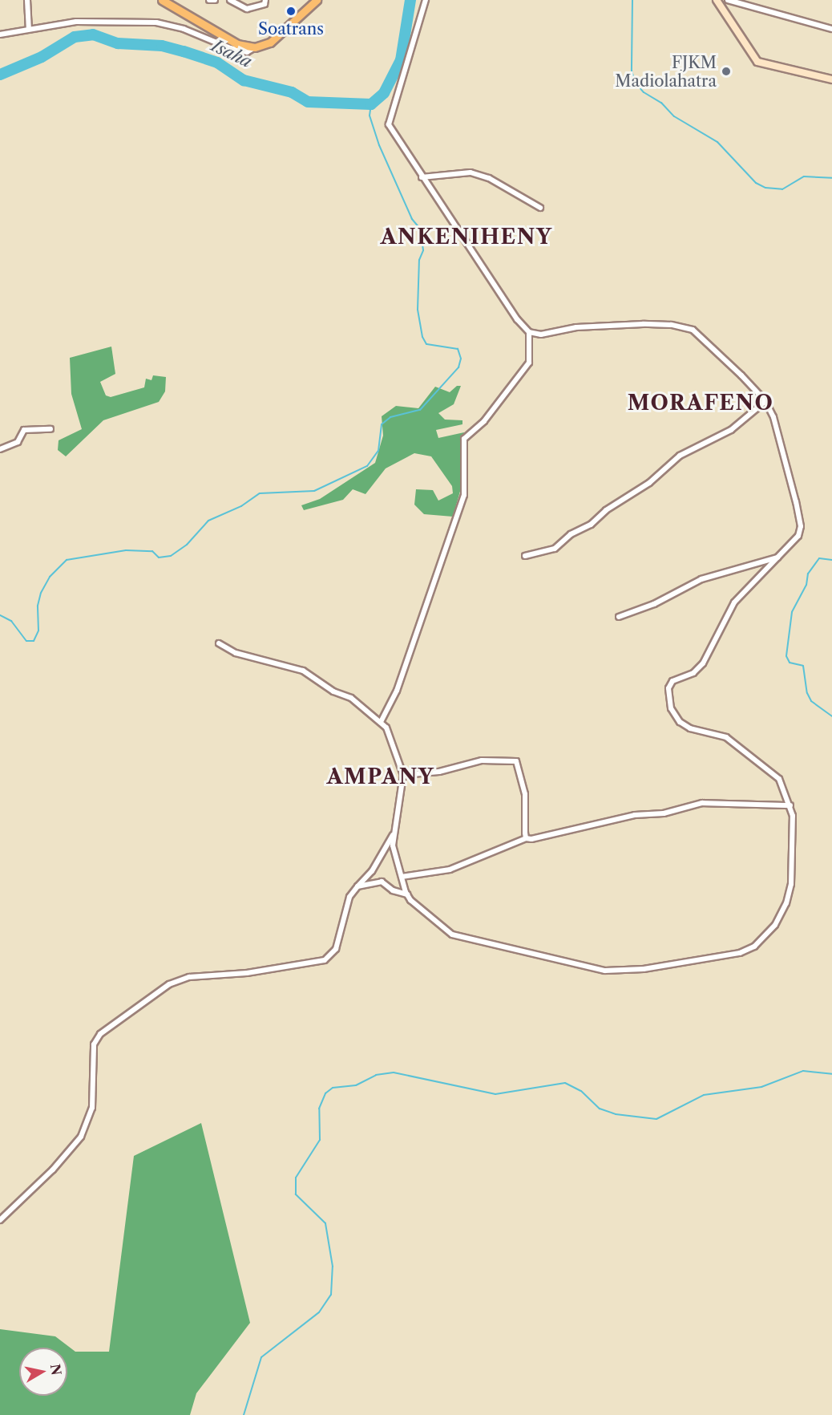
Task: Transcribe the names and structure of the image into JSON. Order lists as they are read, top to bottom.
{
  "districts": ["ANKENIHENY", "MORAFENO", "AMPANY"],
  "water": ["Isaha"],
  "places": ["Soatrans", "FJKM Madiolahatra"],
  "north": "right"
}
